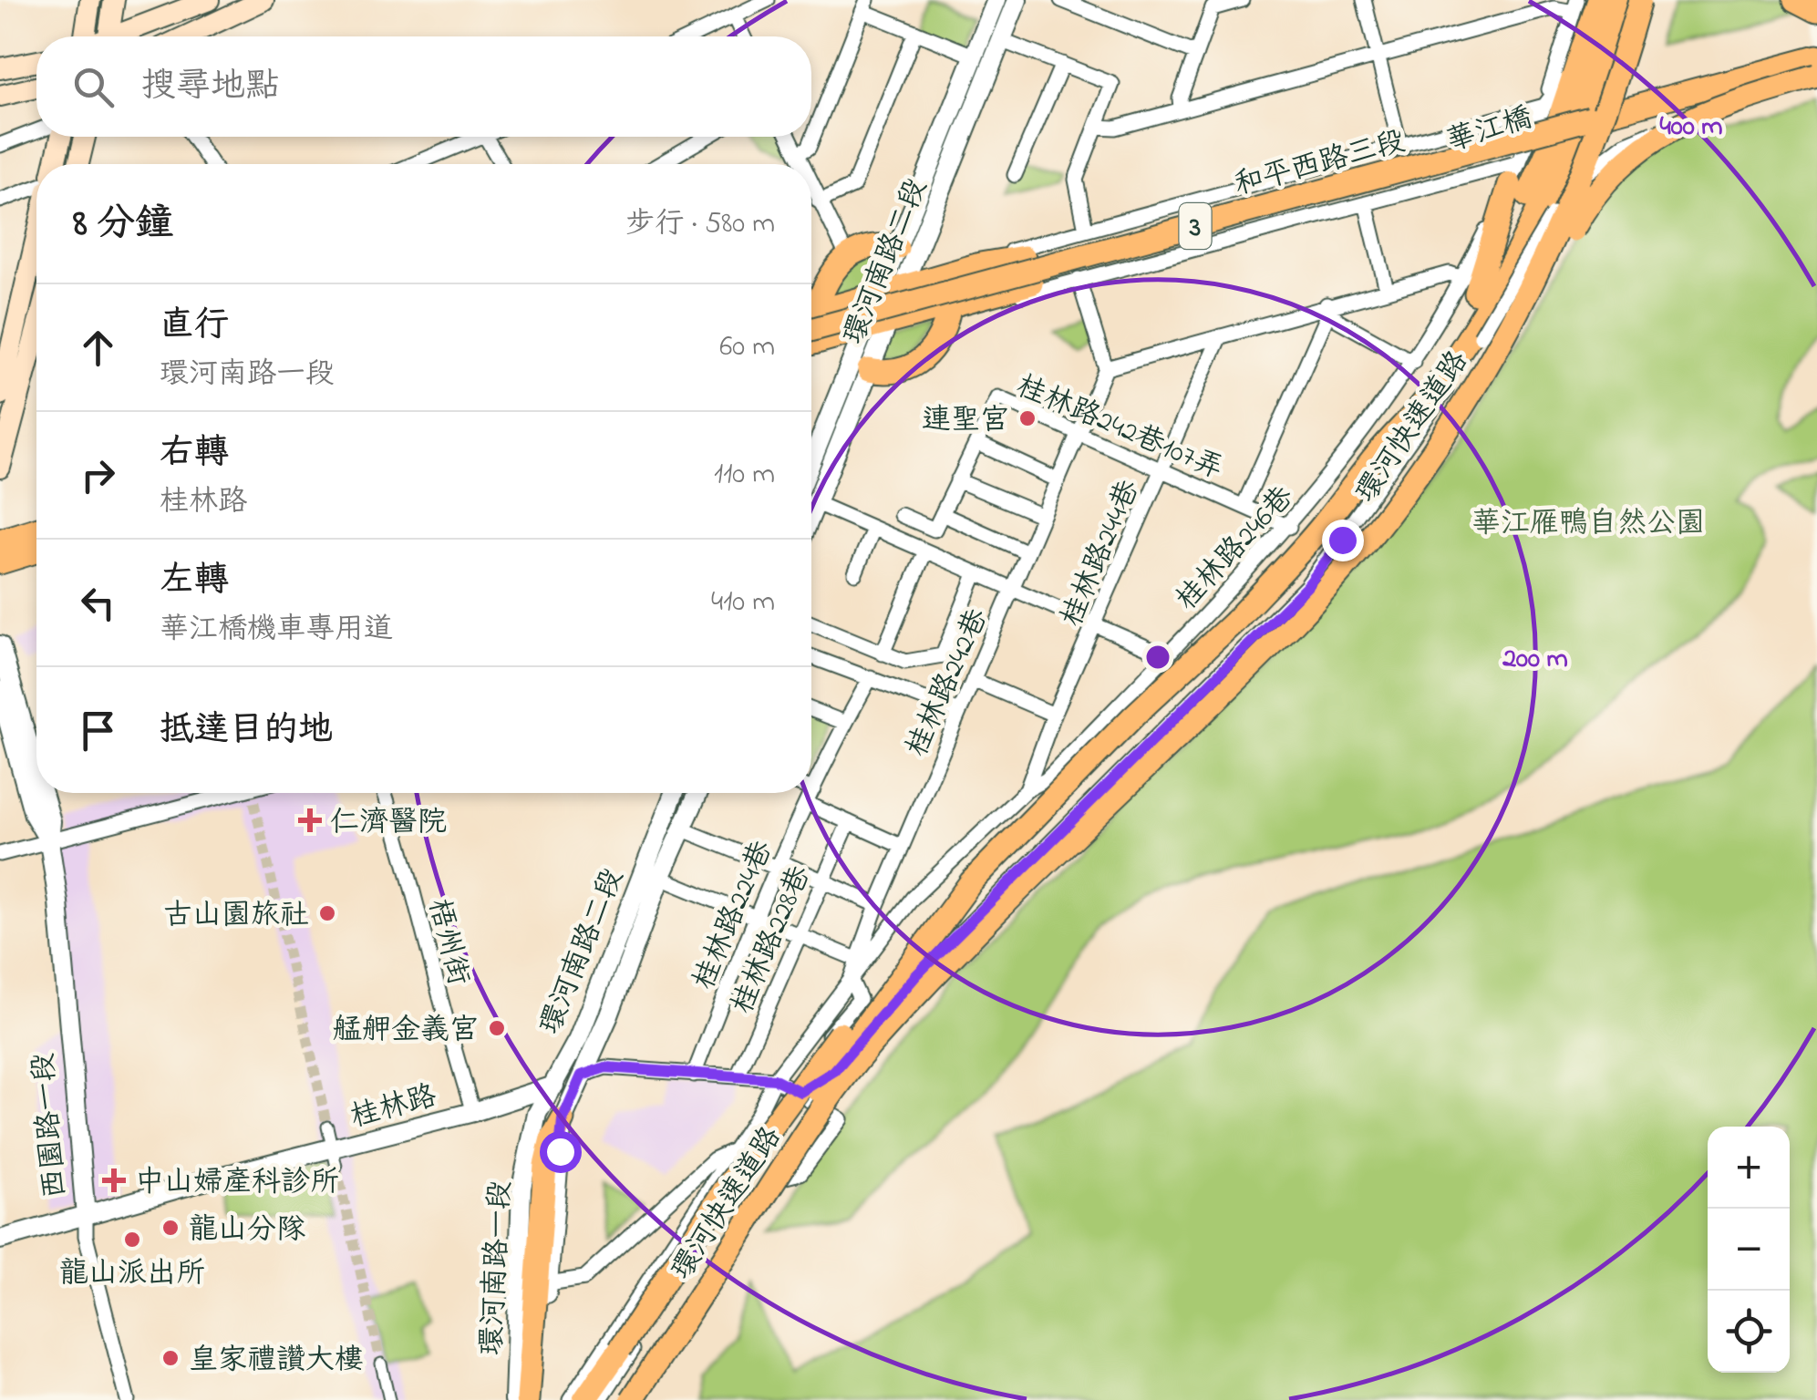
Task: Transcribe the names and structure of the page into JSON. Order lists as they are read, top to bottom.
{
  "streets": {
    "main road": [
      "華江橋",
      "和平西路三段",
      "3",
      "環河快速道路"
    ],
    "street": [
      "環河南路二段",
      "桂林路242巷107弄",
      "桂林路246巷",
      "桂林路244巷",
      "桂林路242巷",
      "桂林路224巷",
      "桂林路228巷",
      "梧州街",
      "桂林路",
      "西園路一段",
      "環河南路一段"
    ]
  },
  "crossings": [
    ["華江橋", "和平西路三段"],
    ["和平西路三段", "環河南路二段"],
    ["環河南路二段", "桂林路"],
    ["環河南路二段", "環河南路一段"],
    ["桂林路242巷107弄", "桂林路246巷"],
    ["桂林路242巷107弄", "桂林路244巷"],
    ["桂林路242巷107弄", "桂林路242巷"],
    ["環河快速道路", "桂林路"],
    ["桂林路246巷", "桂林路244巷"],
    ["桂林路246巷", "桂林路242巷"],
    ["桂林路246巷", "桂林路"],
    ["桂林路242巷", "桂林路"],
    ["桂林路224巷", "桂林路"],
    ["桂林路228巷", "桂林路"],
    ["梧州街", "桂林路"],
    ["桂林路", "西園路一段"],
    ["桂林路", "環河南路一段"]
  ],
  "parks": ["華江雁鴨自然公園"],
  "places": {
    "other": [
      "連聖宮",
      "古山園旅社",
      "艋舺金義宮",
      "龍山分隊",
      "龍山派出所",
      "皇家禮讚大樓"
    ],
    "health": ["仁濟醫院", "中山婦產科診所"]
  },
  "page": {
    "search": "搜尋地點",
    "heading": ["8 分鐘", "步行 · 580 m"],
    "list": [
      ["直行", "環河南路一段", "60 m"],
      ["右轉", "桂林路", "110 m"],
      ["左轉", "華江橋機車專用道", "410 m"],
      "抵達目的地"
    ],
    "map_buttons": ["+", "−"]
  },
  "rings": ["400 m", "200 m"]
}
